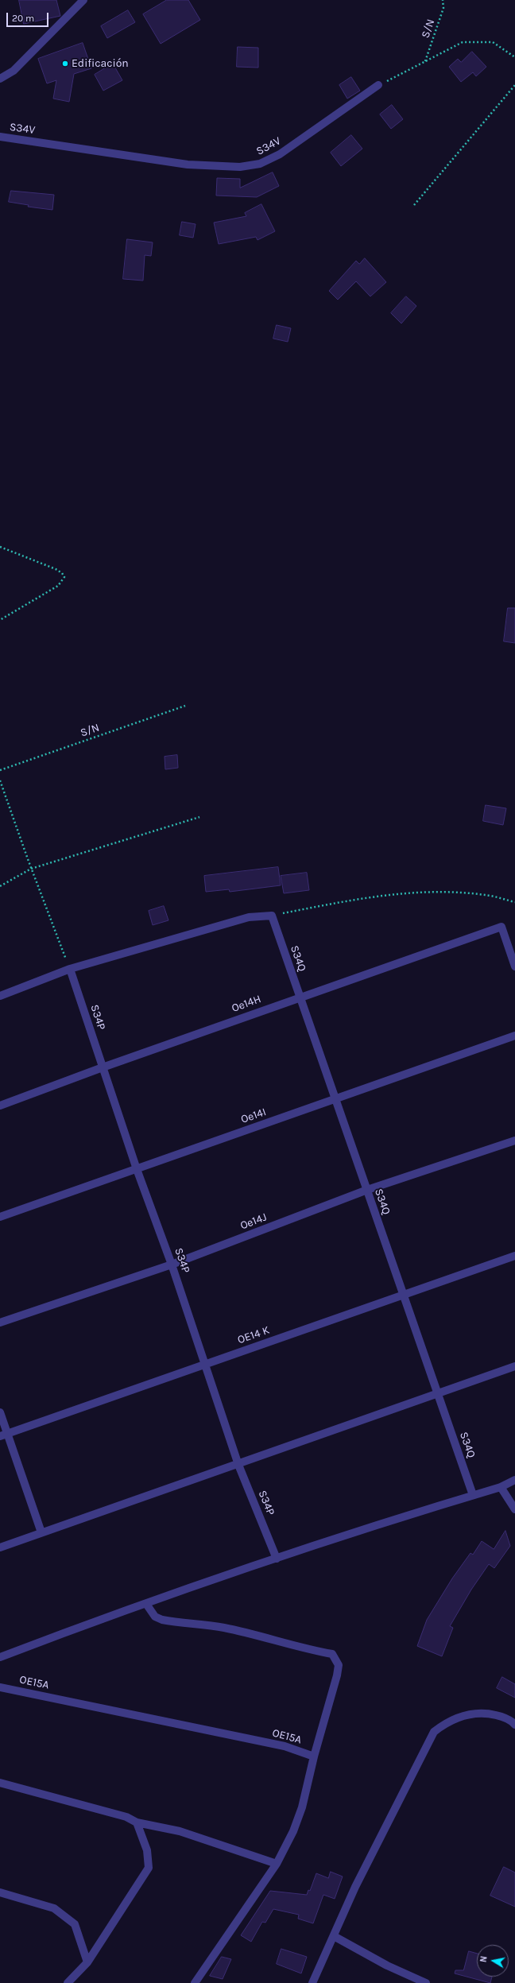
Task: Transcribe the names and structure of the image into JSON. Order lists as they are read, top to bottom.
{
  "streets": {
    "street": [
      "S34V",
      "S34Q",
      "Oe14H",
      "S34P",
      "Oe14I",
      "Oe14J",
      "OE14 K",
      "OE15A"
    ],
    "path": ["S/N"]
  },
  "crossings": [
    ["S34Q", "Oe14H"],
    ["S34Q", "Oe14I"],
    ["S34Q", "Oe14J"],
    ["S34Q", "OE14 K"],
    ["Oe14H", "S34P"],
    ["S34P", "Oe14I"],
    ["S34P", "Oe14J"],
    ["S34P", "OE14 K"]
  ],
  "places": ["Edificación"],
  "scale_bar": "20 m",
  "north": "left"
}
